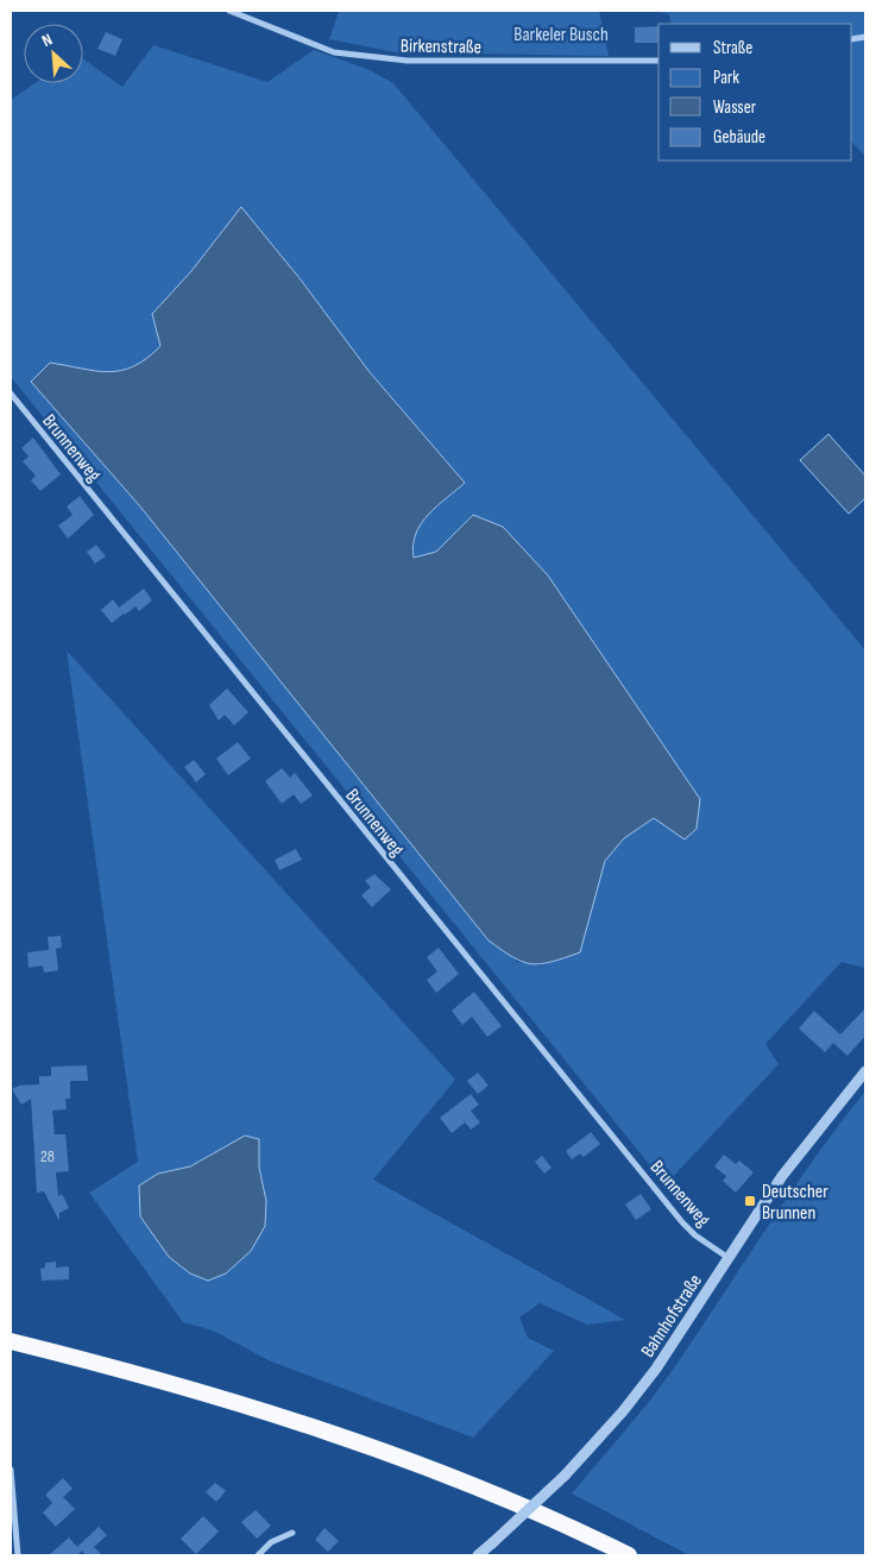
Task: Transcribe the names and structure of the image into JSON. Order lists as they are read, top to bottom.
{
  "streets": {
    "street": ["Birkenstraße", "Brunnenweg", "Bahnhofstraße"]
  },
  "crossings": [
    ["Brunnenweg", "Bahnhofstraße"]
  ],
  "parks": ["Barkeler Busch"],
  "places": {
    "transit": ["Deutscher Brunnen"]
  },
  "house_numbers": ["28"],
  "legend": [
    "Straße",
    "Park",
    "Wasser",
    "Gebäude"
  ],
  "north": "top left"
}
